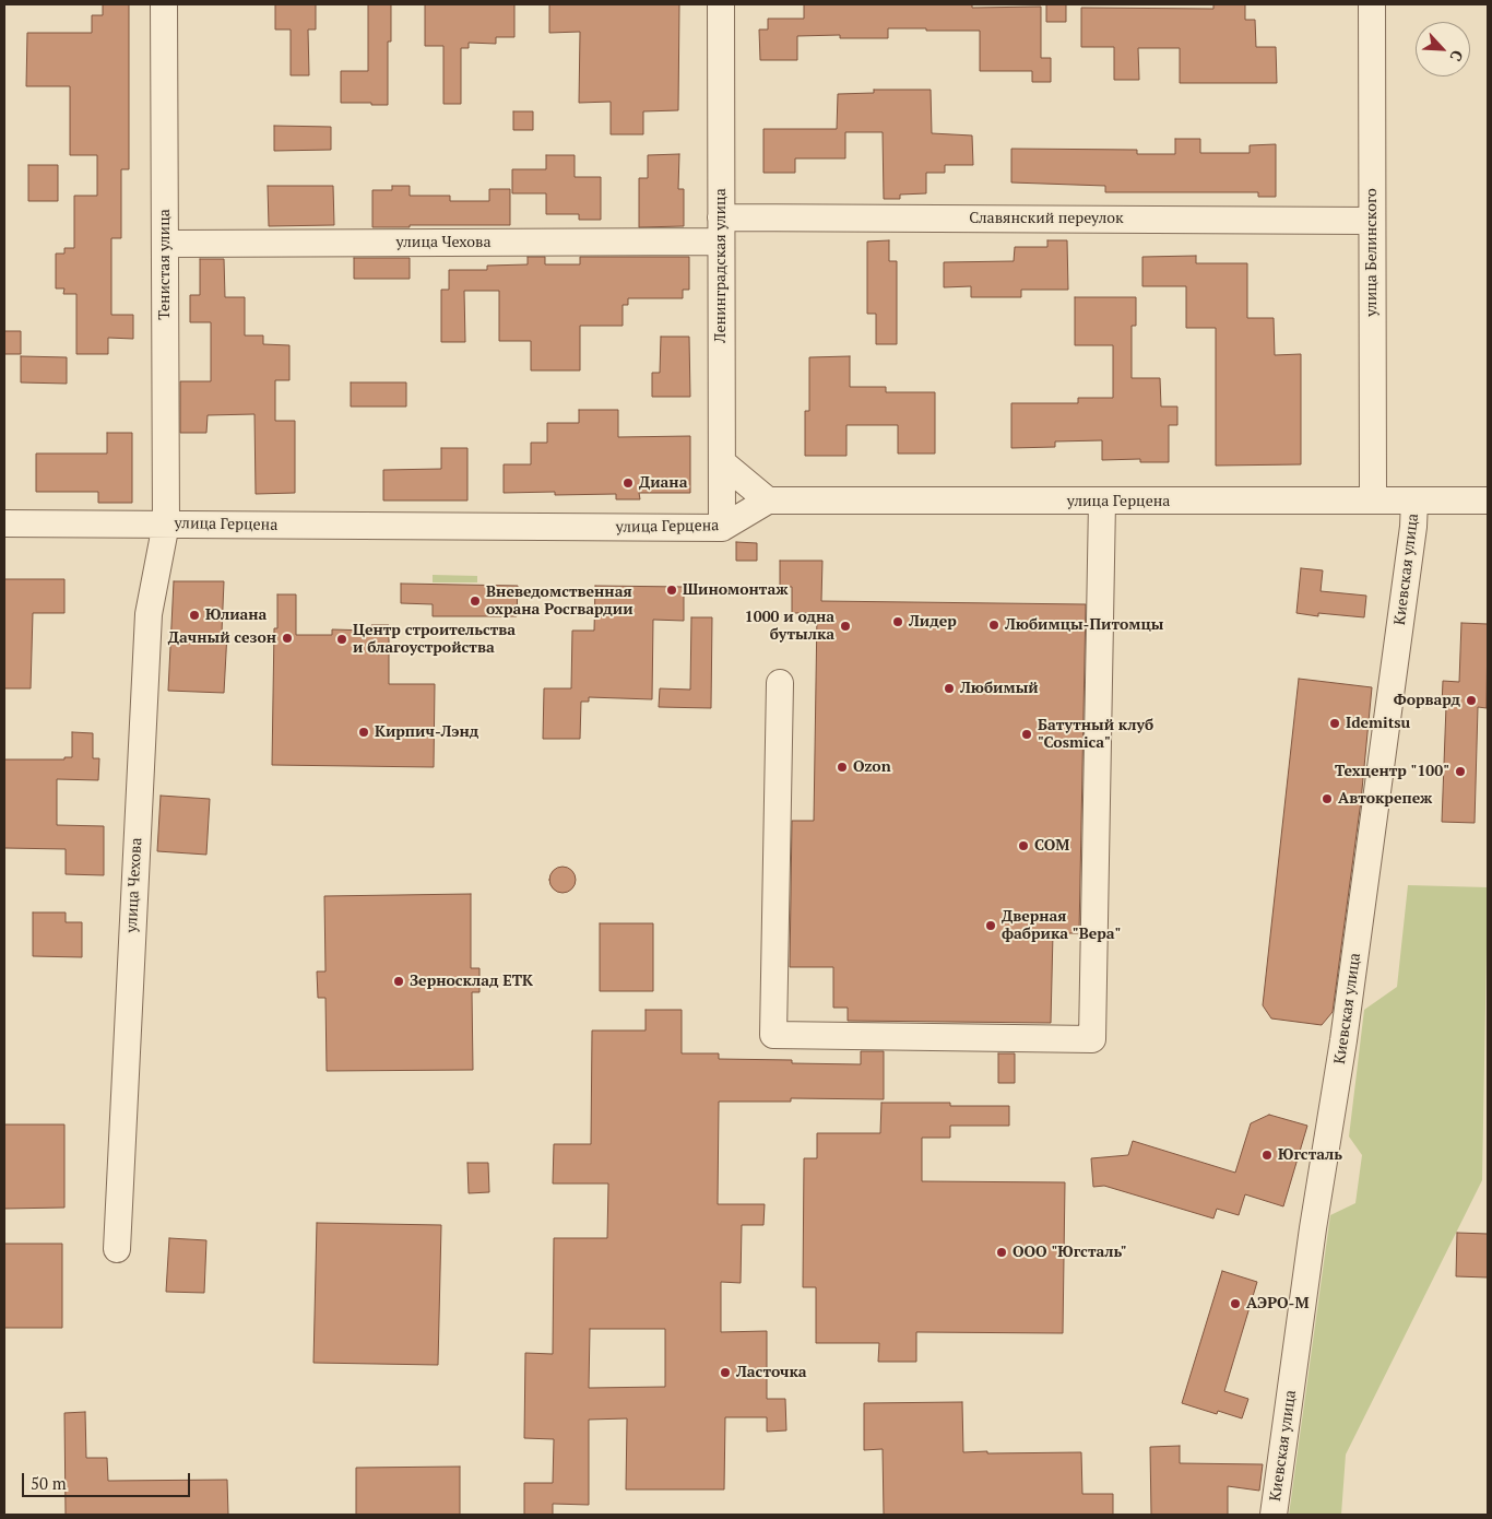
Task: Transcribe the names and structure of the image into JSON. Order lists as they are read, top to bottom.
{
  "streets": {
    "street": [
      "Славянский переулок",
      "улица Чехова",
      "улица Белинского",
      "Тенистая улица",
      "Ленинградская улица",
      "улица Герцена",
      "Киевская улица"
    ]
  },
  "crossings": [
    ["Славянский переулок", "улица Чехова"],
    ["Славянский переулок", "улица Белинского"],
    ["Славянский переулок", "Ленинградская улица"],
    ["улица Чехова", "Тенистая улица"],
    ["улица Чехова", "Ленинградская улица"],
    ["улица Чехова", "улица Герцена"],
    ["улица Белинского", "улица Герцена"],
    ["Тенистая улица", "улица Герцена"],
    ["Ленинградская улица", "улица Герцена"],
    ["улица Герцена", "Киевская улица"]
  ],
  "places": [
    "Диана",
    "Шиномонтаж",
    "Вневедомственная охрана Росгвардии",
    "Юлиана",
    "Лидер",
    "Любимцы-Питомцы",
    "1000 и одна бутылка",
    "Дачный сезон",
    "Центр строительства и благоустройства",
    "Любимый",
    "Форвард",
    "Idemitsu",
    "Кирпич-Лэнд",
    "Батутный клуб \"Cosmica\"",
    "Ozon",
    "Техцентр \"100\"",
    "Автокрепеж",
    "СОМ",
    "Дверная фабрика \"Вера\"",
    "Зерносклад ЕТК",
    "Югсталь",
    "ООО \"Югсталь\"",
    "АЭРО-М",
    "Ласточка"
  ],
  "scale_bar": "50 m",
  "north": "bottom right"
}
